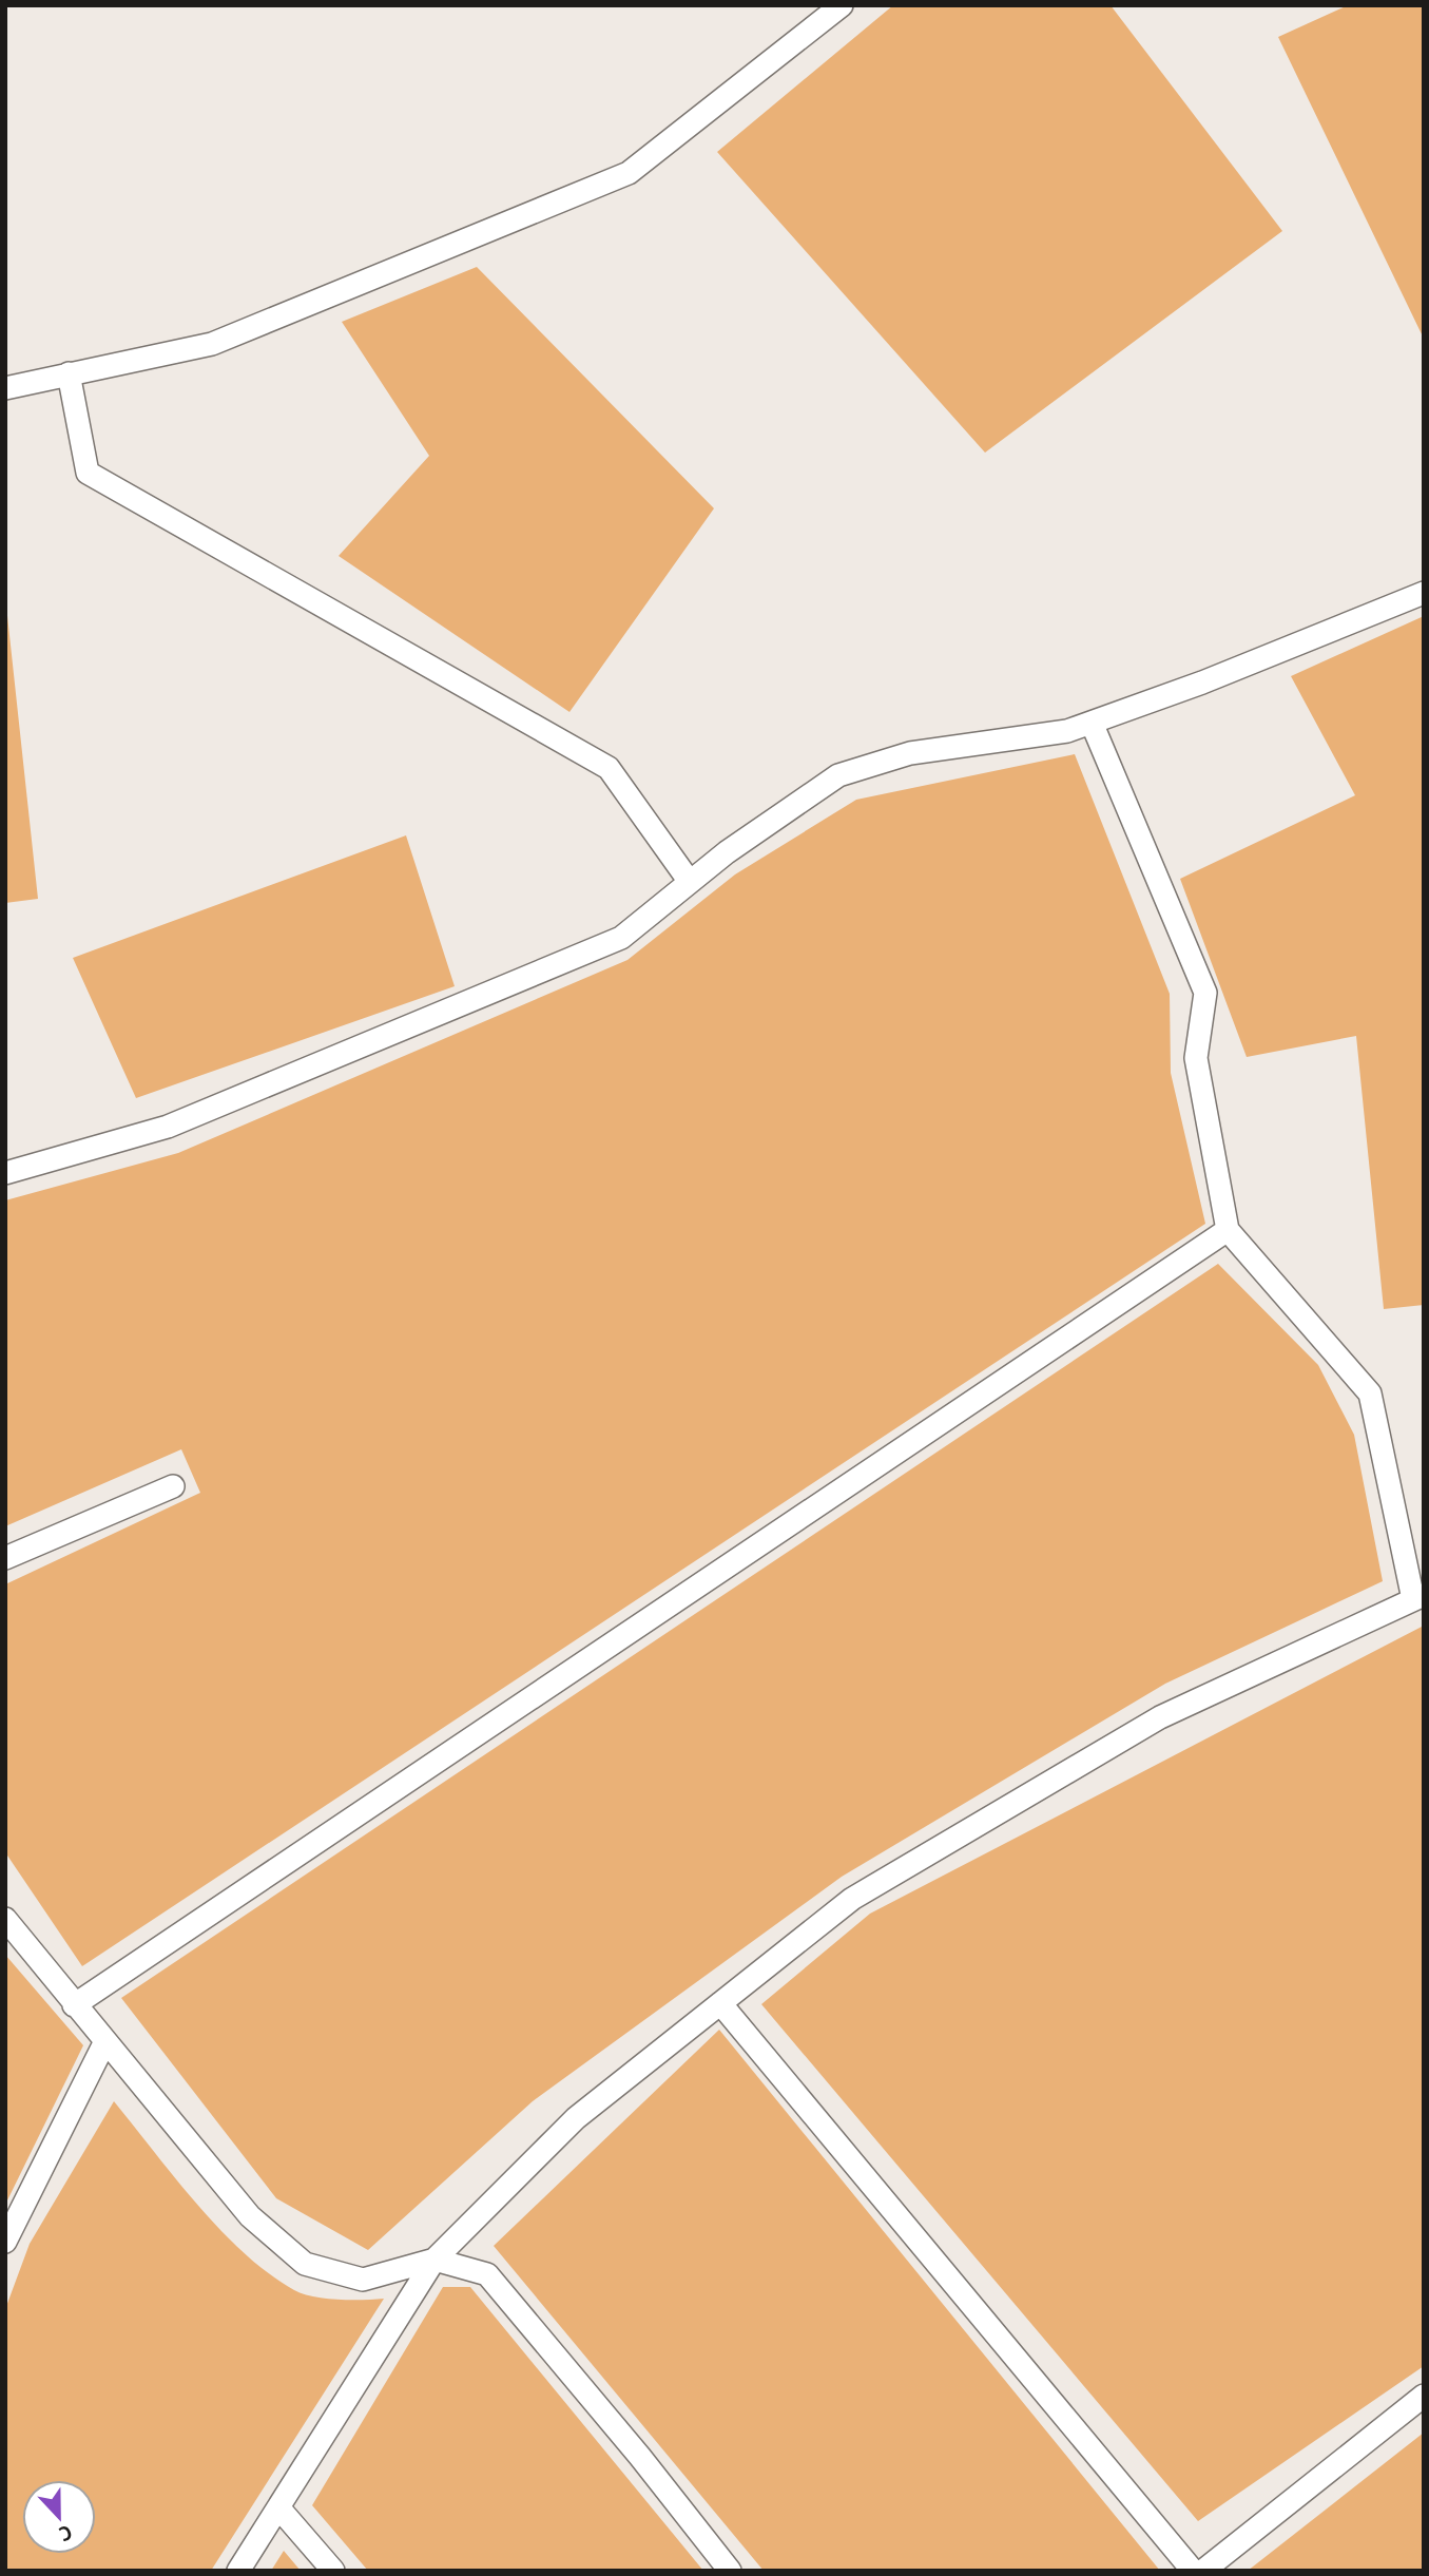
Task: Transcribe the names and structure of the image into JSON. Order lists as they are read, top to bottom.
{
  "north": "bottom"
}
